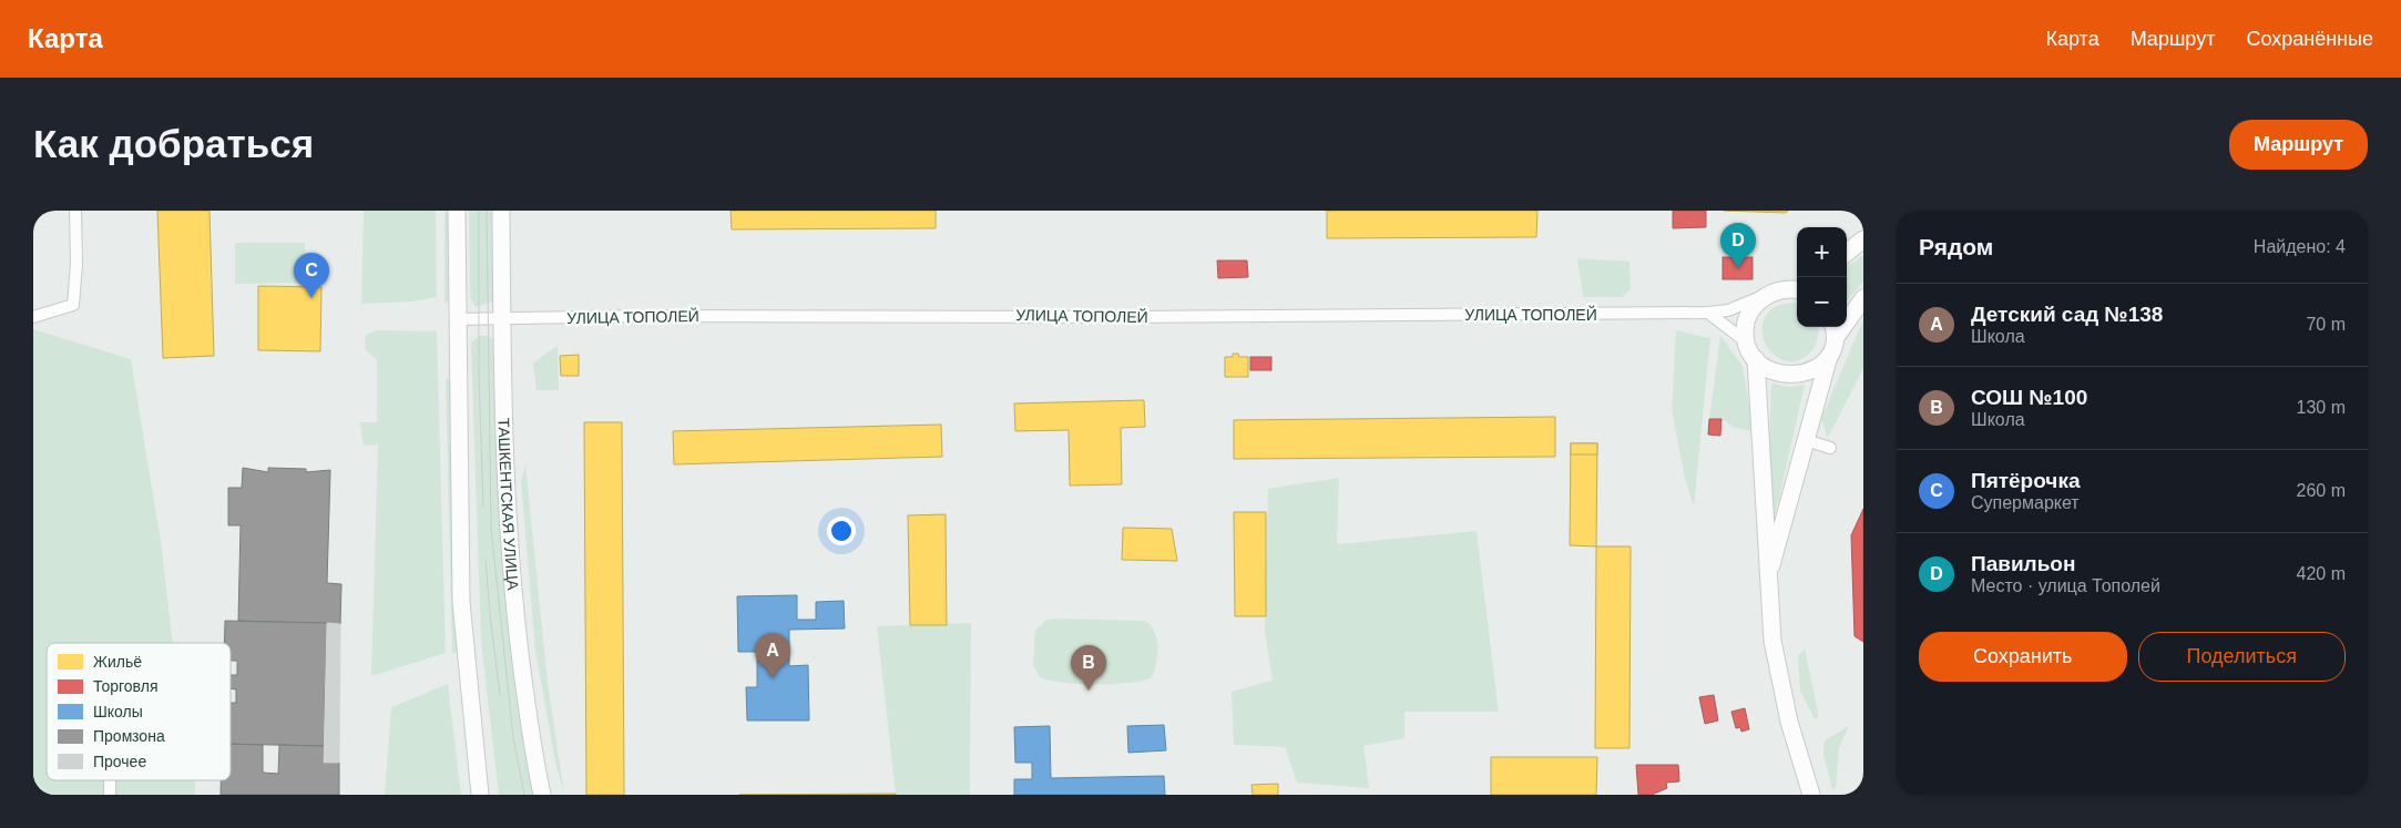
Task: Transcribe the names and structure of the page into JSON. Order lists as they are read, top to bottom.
{
  "streets": {
    "main road": ["ТАШКЕНТСКАЯ УЛИЦА"],
    "street": ["УЛИЦА ТОПОЛЕЙ"]
  },
  "crossings": [
    ["УЛИЦА ТОПОЛЕЙ", "ТАШКЕНТСКАЯ УЛИЦА"]
  ],
  "legend": [
    "Жильё",
    "Торговля",
    "Школы",
    "Промзона",
    "Прочее"
  ],
  "page": {
    "header": "Карта",
    "nav": ["Карта", "Маршрут", "Сохранённые"],
    "buttons": [
      "Маршрут",
      ["Сохранить", "Поделиться"]
    ],
    "title": "Как добраться",
    "heading": ["Рядом", "Найдено: 4"],
    "pins": [
      "D",
      "C",
      "A",
      "B"
    ],
    "map_buttons": ["+", "−"],
    "list": [
      {
        "mark": "A",
        "name": "Детский сад №138",
        "note": "Школа",
        "value": "70 m"
      },
      {
        "mark": "B",
        "name": "СОШ №100",
        "note": "Школа",
        "value": "130 m"
      },
      {
        "mark": "C",
        "name": "Пятёрочка",
        "note": "Супермаркет",
        "value": "260 m"
      },
      {
        "mark": "D",
        "name": "Павильон",
        "note": "Место · улица Тополей",
        "value": "420 m"
      }
    ]
  }
}
